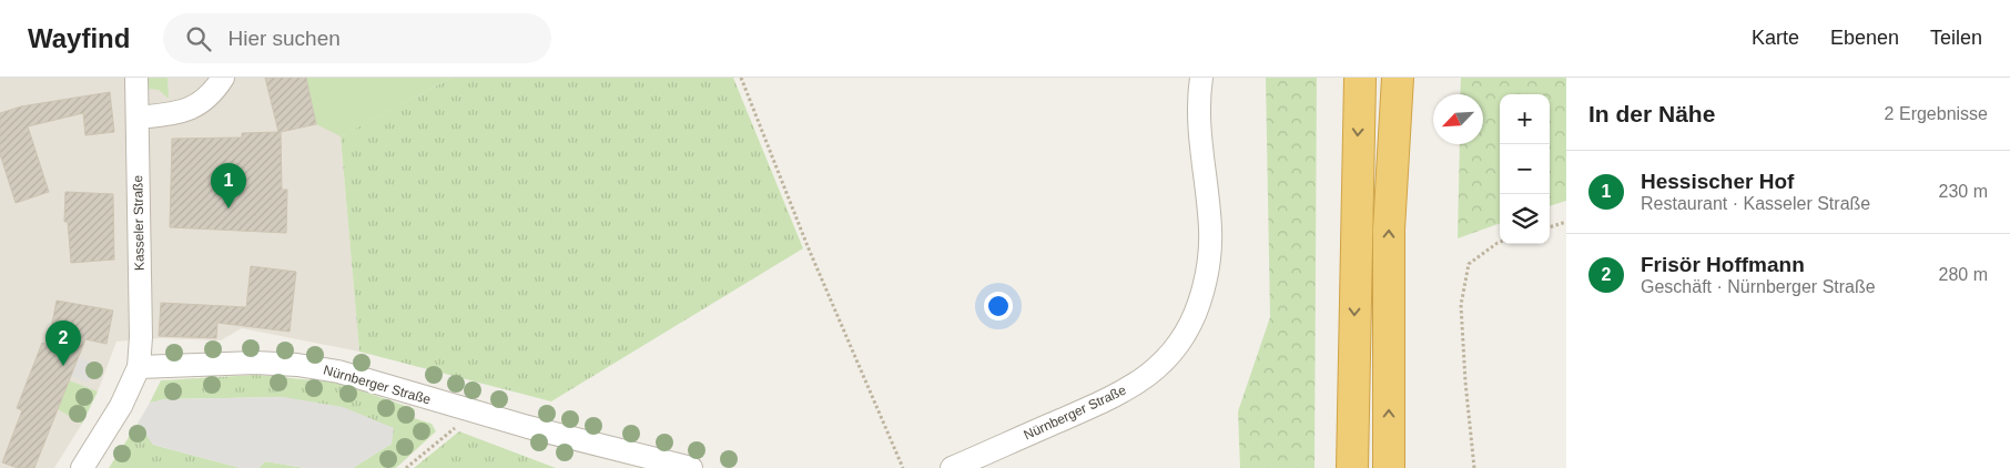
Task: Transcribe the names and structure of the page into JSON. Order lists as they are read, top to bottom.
{
  "streets": {
    "street": ["Kasseler Straße", "Nürnberger Straße"]
  },
  "crossings": [
    ["Kasseler Straße", "Nürnberger Straße"]
  ],
  "north": "bottom left",
  "page": {
    "header": "Wayfind",
    "search": "Hier suchen",
    "nav": ["Karte", "Ebenen", "Teilen"],
    "heading": ["In der Nähe", "2 Ergebnisse"],
    "map_buttons": ["+", "−"],
    "list": [
      {
        "mark": "1",
        "name": "Hessischer Hof",
        "note": "Restaurant · Kasseler Straße",
        "value": "230 m"
      },
      {
        "mark": "2",
        "name": "Frisör Hoffmann",
        "note": "Geschäft · Nürnberger Straße",
        "value": "280 m"
      }
    ],
    "pins": ["1", "2"]
  }
}
